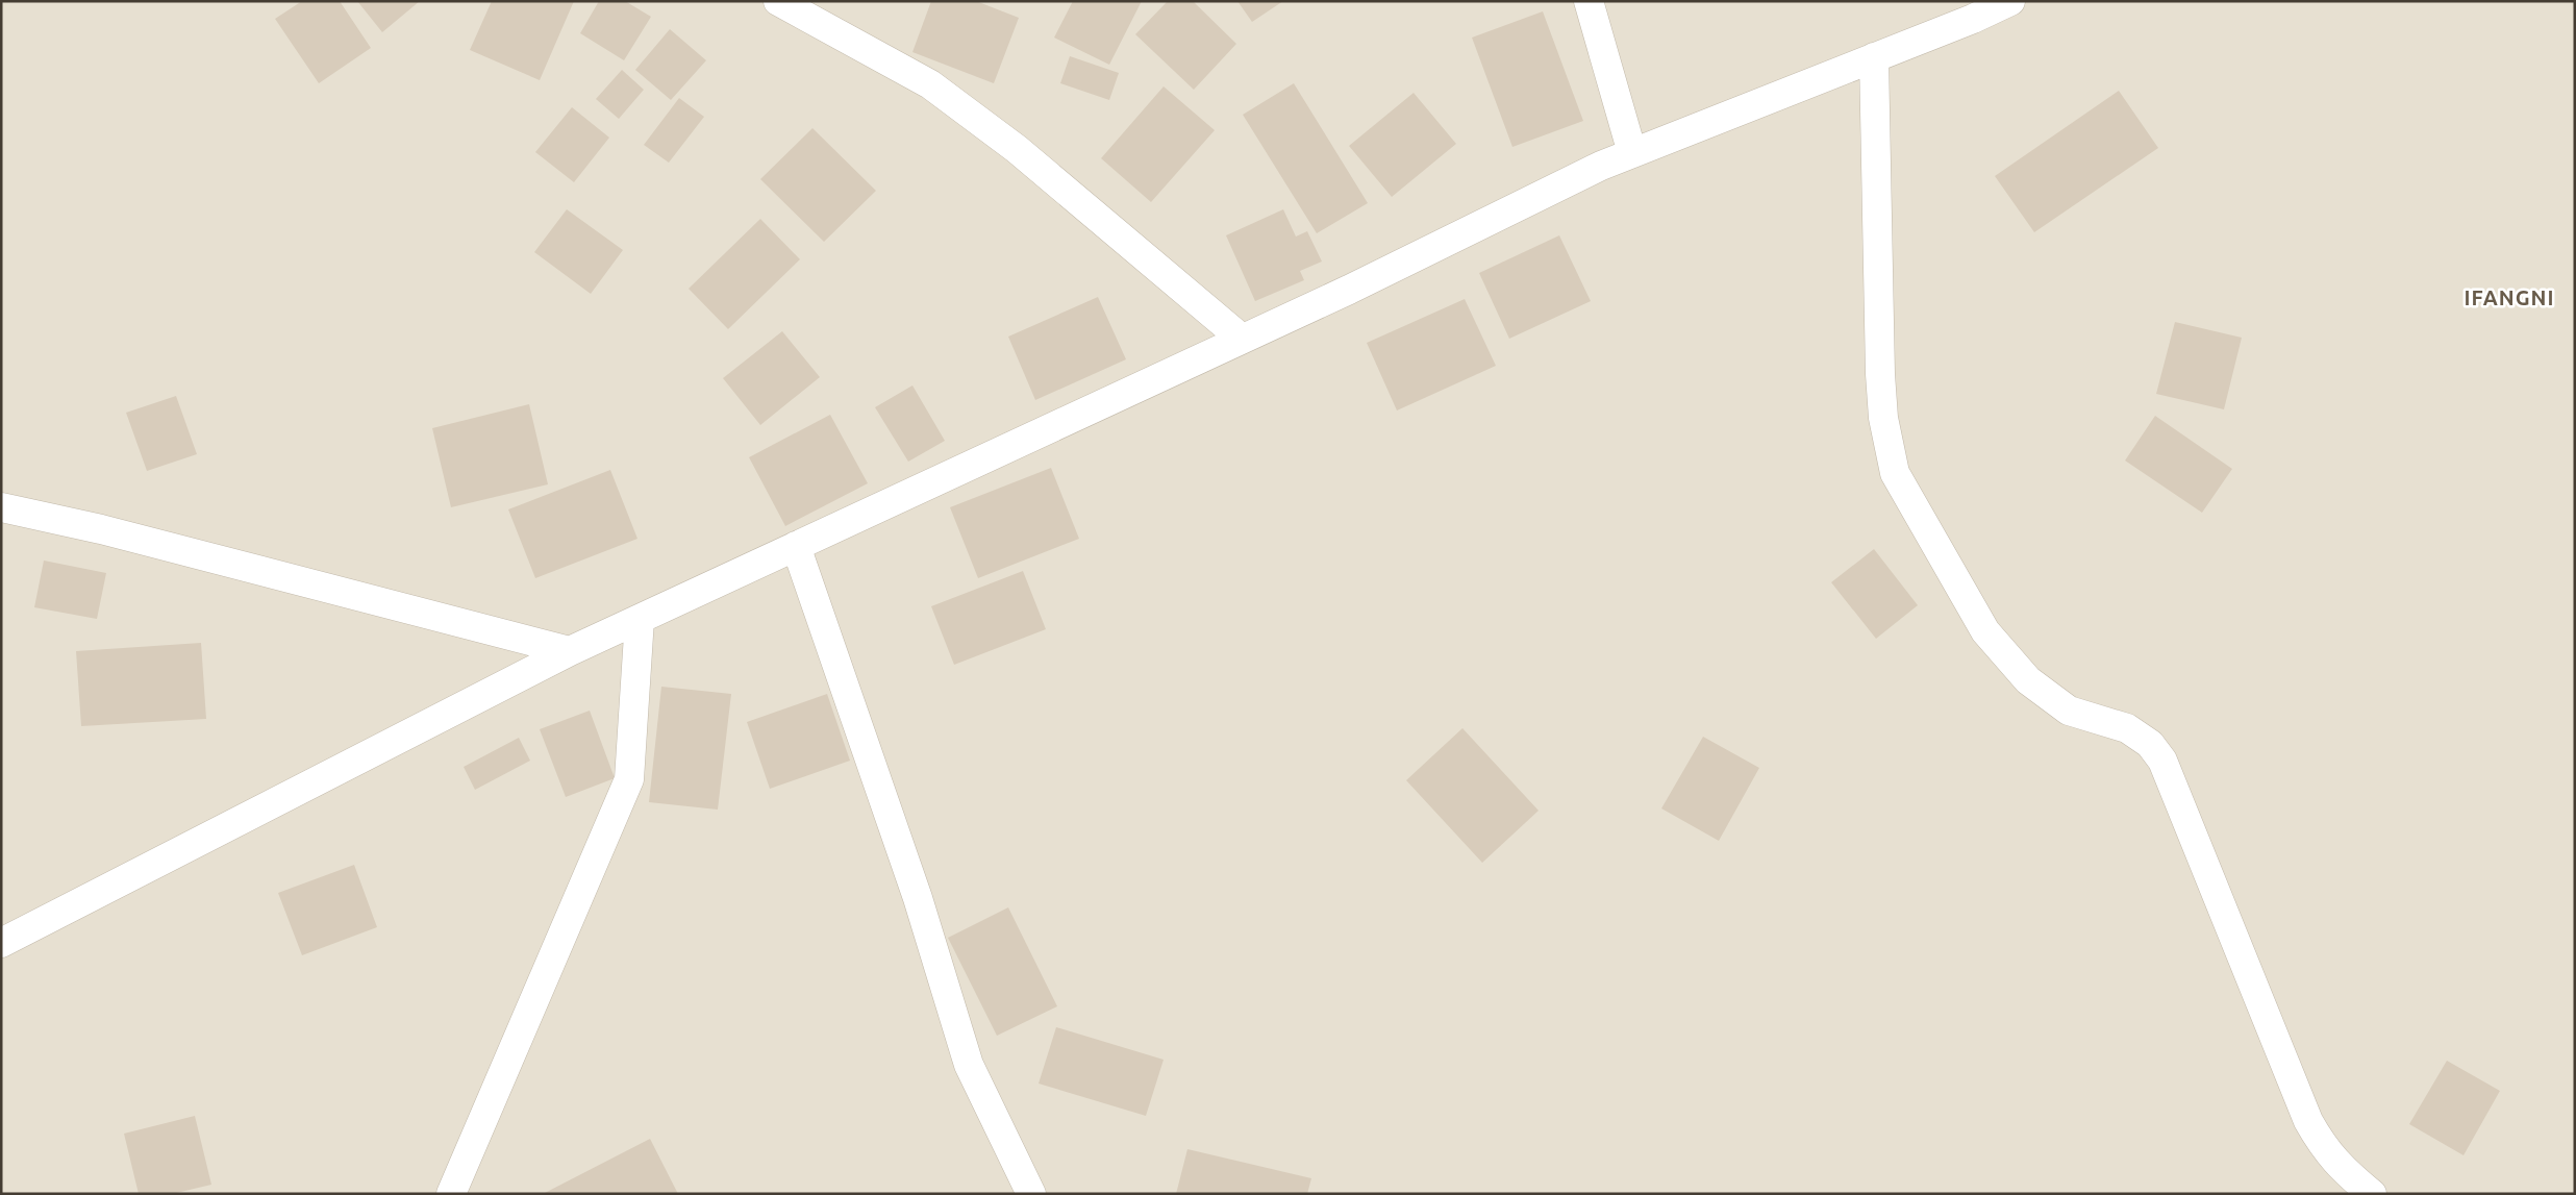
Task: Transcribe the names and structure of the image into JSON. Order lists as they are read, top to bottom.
{
  "districts": ["IFANGNI"]
}
